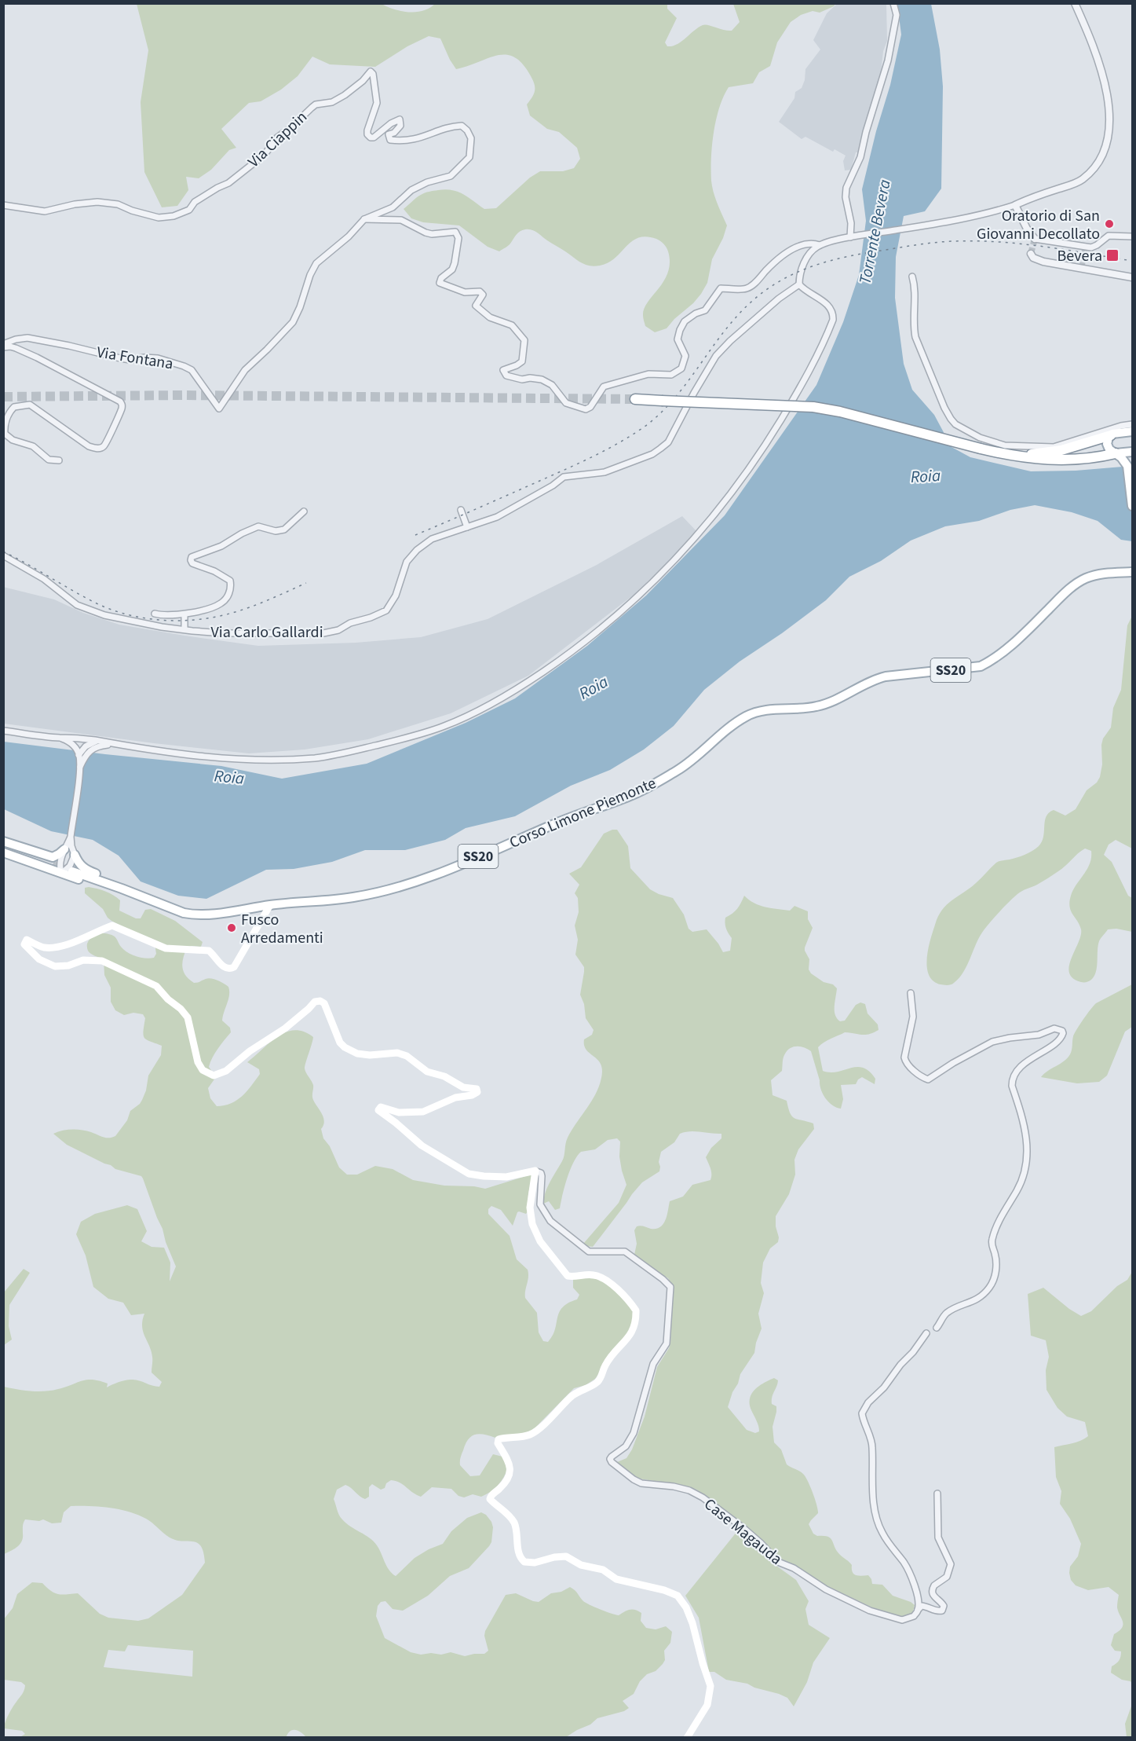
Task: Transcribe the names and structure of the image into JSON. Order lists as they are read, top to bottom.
{
  "streets": {
    "main road": ["SS20", "Corso Limone Piemonte"],
    "street": [
      "Via Ciappin",
      "Via Fontana",
      "Via Carlo Gallardi",
      "Case Magauda"
    ]
  },
  "crossings": [
    ["Via Ciappin", "Via Fontana"]
  ],
  "water": ["Torrente Bevera", "Roia"],
  "places": {
    "other": ["Oratorio di San Giovanni Decollato", "Fusco Arredamenti"],
    "transit": ["Bevera"]
  }
}
